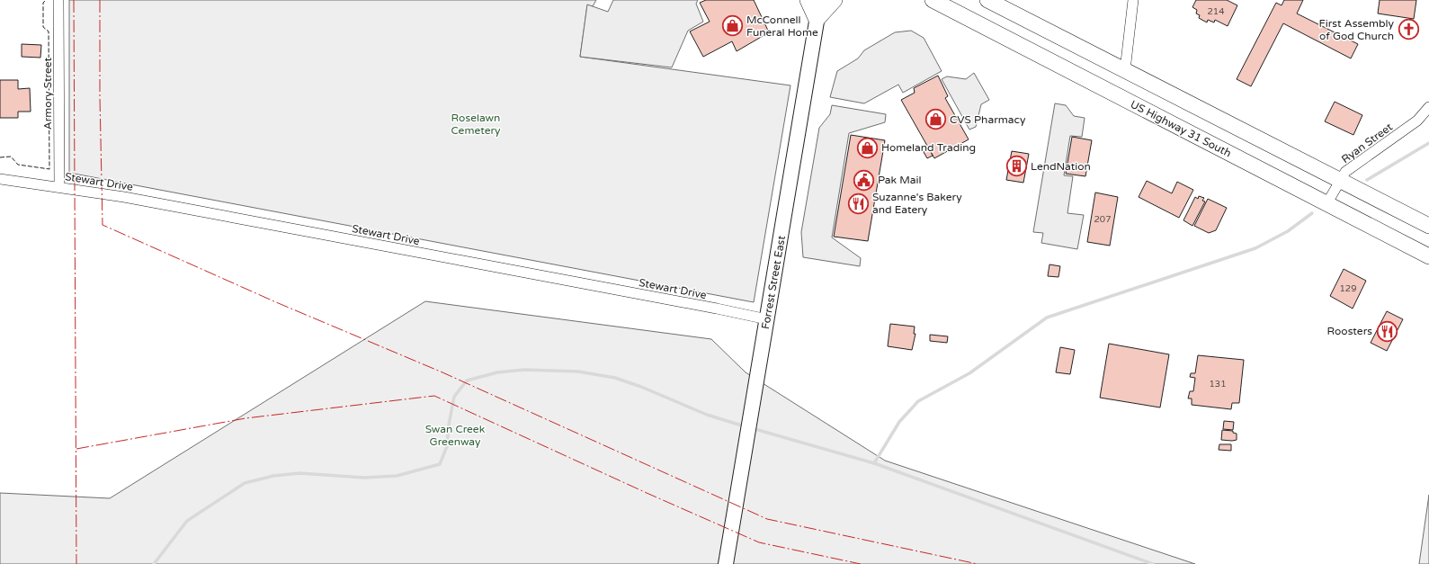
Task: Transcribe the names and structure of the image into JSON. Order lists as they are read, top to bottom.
{
  "streets": {
    "main road": ["US Highway 31 South"],
    "street": [
      "Armory Street",
      "Ryan Street",
      "Stewart Drive",
      "Forrest Street East"
    ]
  },
  "crossings": [
    ["Armory Street", "Stewart Drive"],
    ["US Highway 31 South", "Ryan Street"],
    ["Stewart Drive", "Forrest Street East"]
  ],
  "parks": ["Roselawn Cemetery", "Swan Creek Greenway"],
  "places": {
    "shop": ["McConnell Funeral Home", "CVS Pharmacy", "Homeland Trading"],
    "church": ["First Assembly of God Church"],
    "building": ["LendNation"],
    "public building": ["Pak Mail"],
    "restaurant": ["Suzanne's Bakery and Eatery", "Roosters"]
  },
  "house_numbers": [
    "214",
    "207",
    "129",
    "131"
  ]
}
